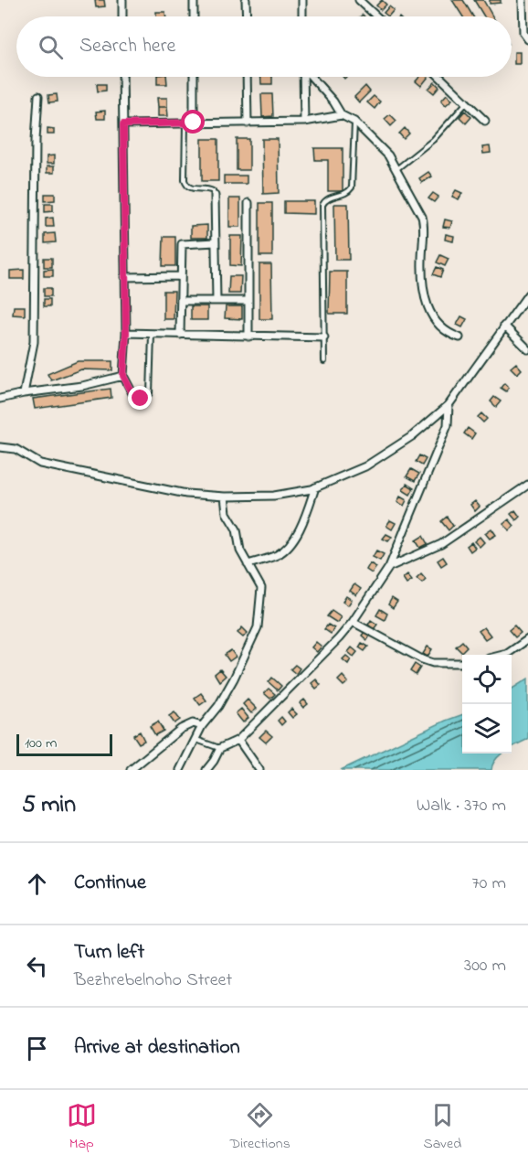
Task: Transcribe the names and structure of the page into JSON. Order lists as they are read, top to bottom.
{
  "scale_bar": "100 m",
  "page": {
    "search": "Search here",
    "scale": "100 m",
    "heading": ["5 min", "Walk · 370 m"],
    "list": [
      ["Continue", "70 m"],
      ["Turn left", "Bezhrebelnoho Street", "300 m"],
      "Arrive at destination"
    ],
    "nav": ["Map", "Directions", "Saved"]
  }
}
